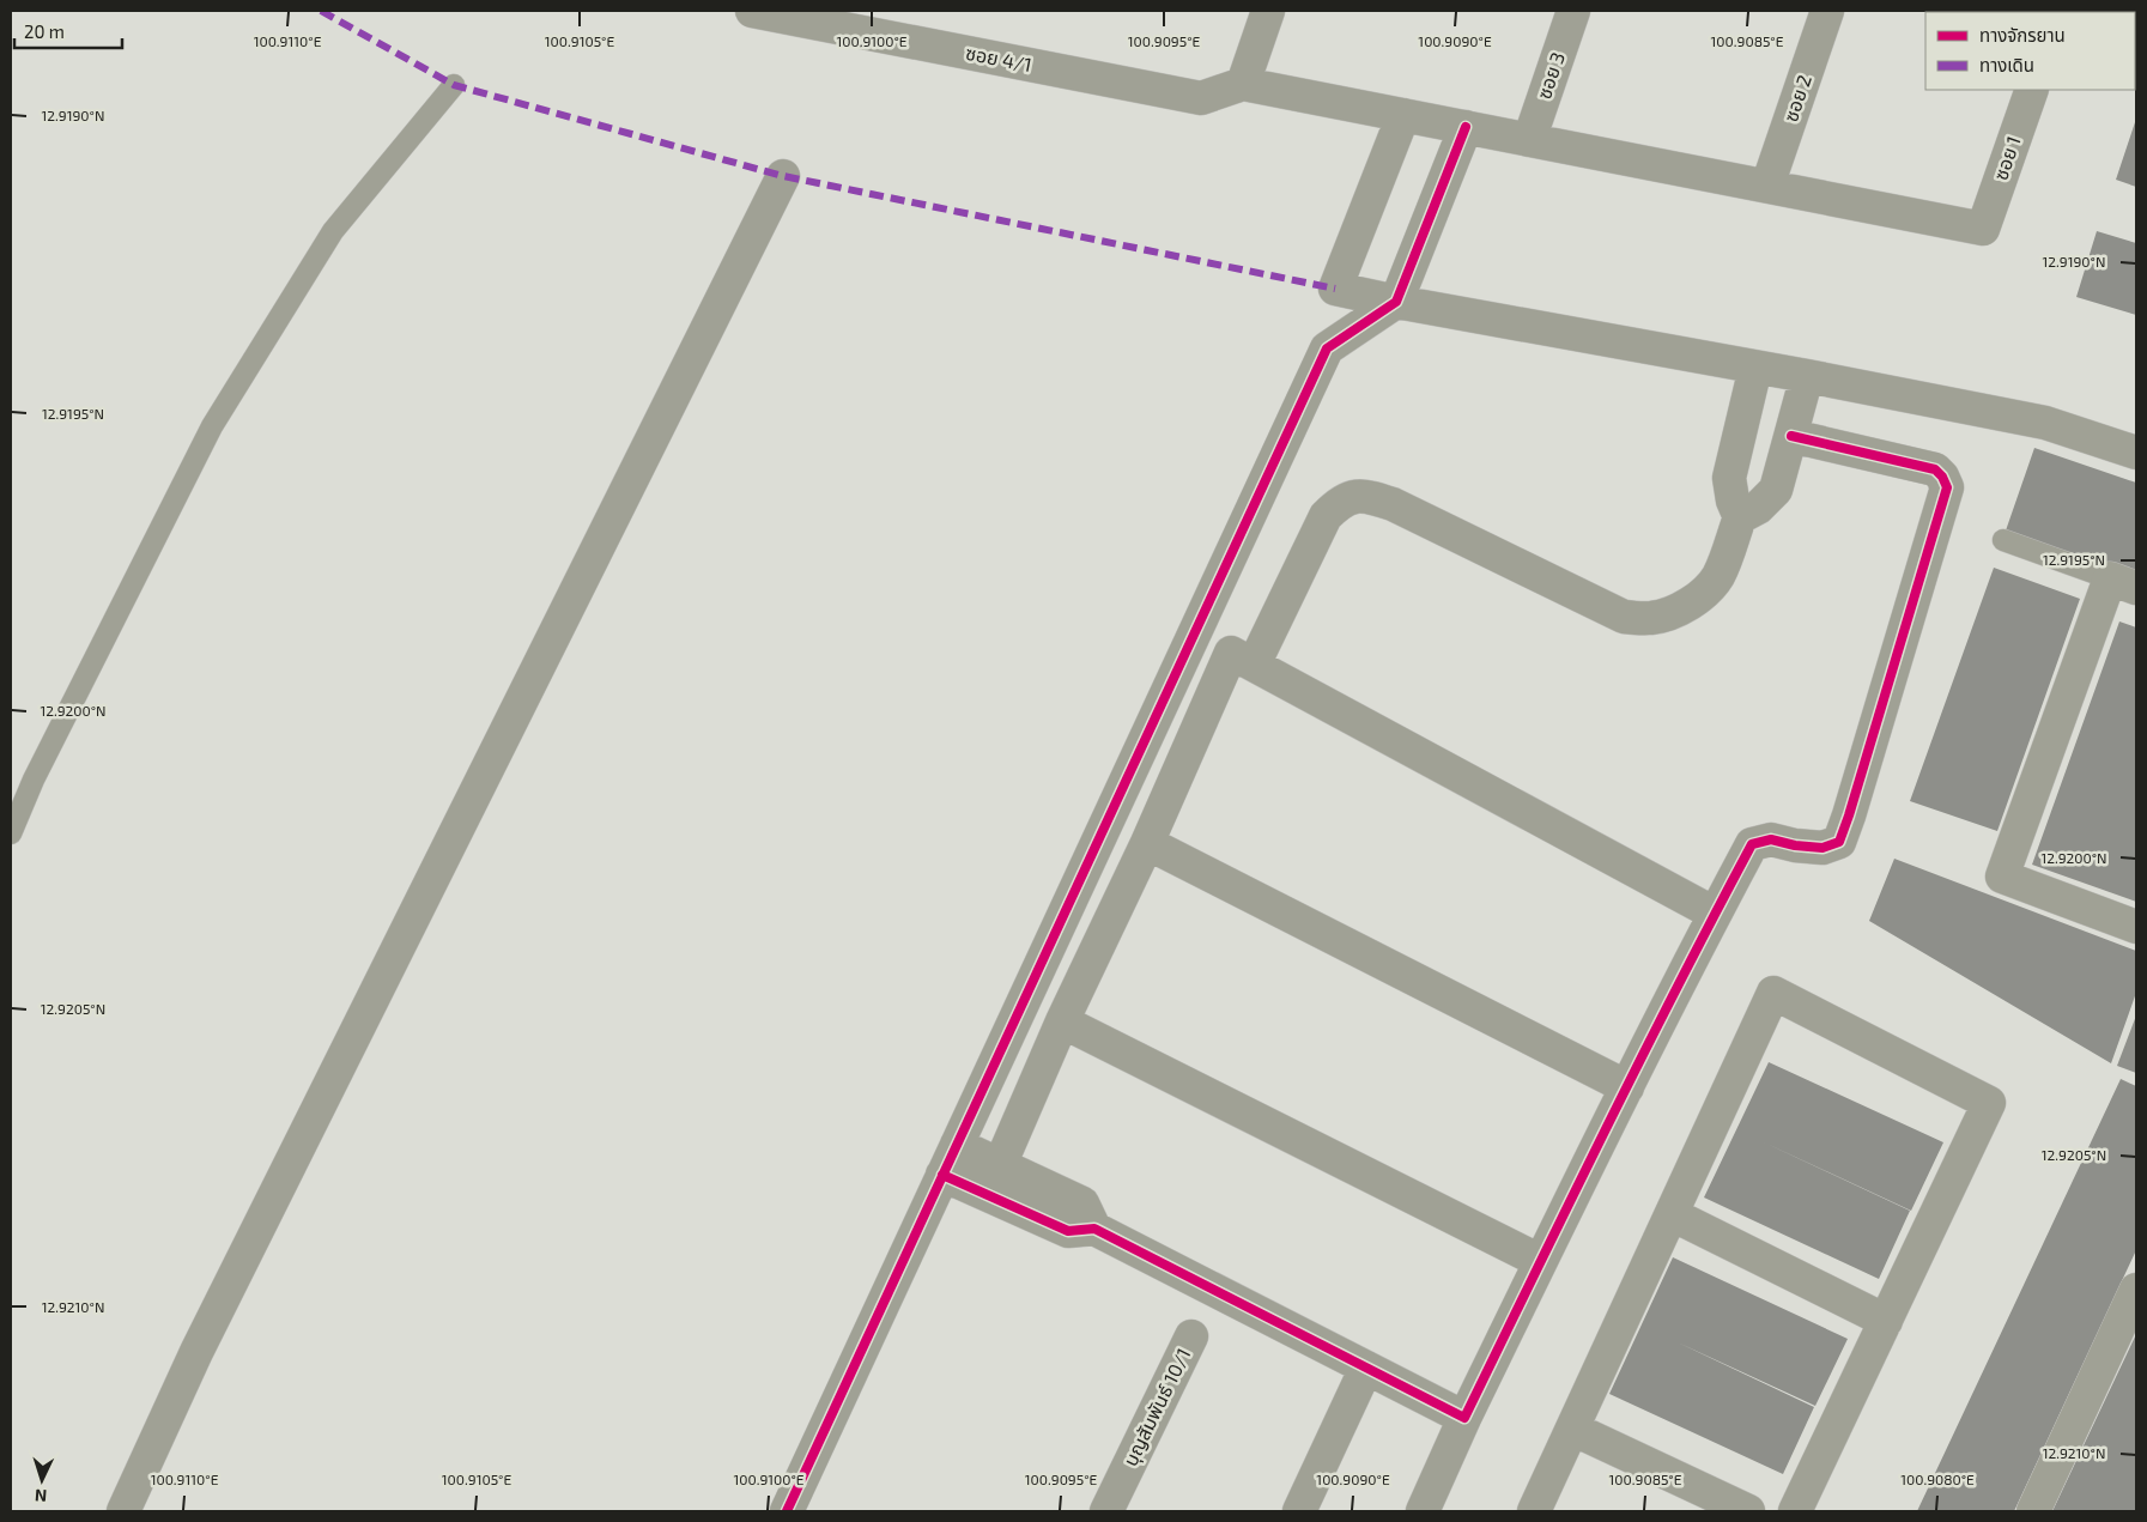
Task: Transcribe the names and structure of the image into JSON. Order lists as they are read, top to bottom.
{
  "streets": {
    "street": [
      "ซอย 4/1",
      "ซอย 3",
      "ซอย 2",
      "ซอย 1",
      "บุญสัมพันธ์ 10/1"
    ]
  },
  "crossings": [
    ["ซอย 2", "ซอย 1"]
  ],
  "legend": ["ทางจักรยาน", "ทางเดิน"],
  "scale_bar": "20 m",
  "north": "bottom",
  "coordinates": [
    "100.9110°E",
    "100.9105°E",
    "100.9100°E",
    "100.9095°E",
    "100.9090°E",
    "100.9085°E",
    "12.9190°N",
    "12.9195°N",
    "12.9200°N",
    "12.9205°N",
    "12.9210°N",
    "100.9080°E"
  ]
}
